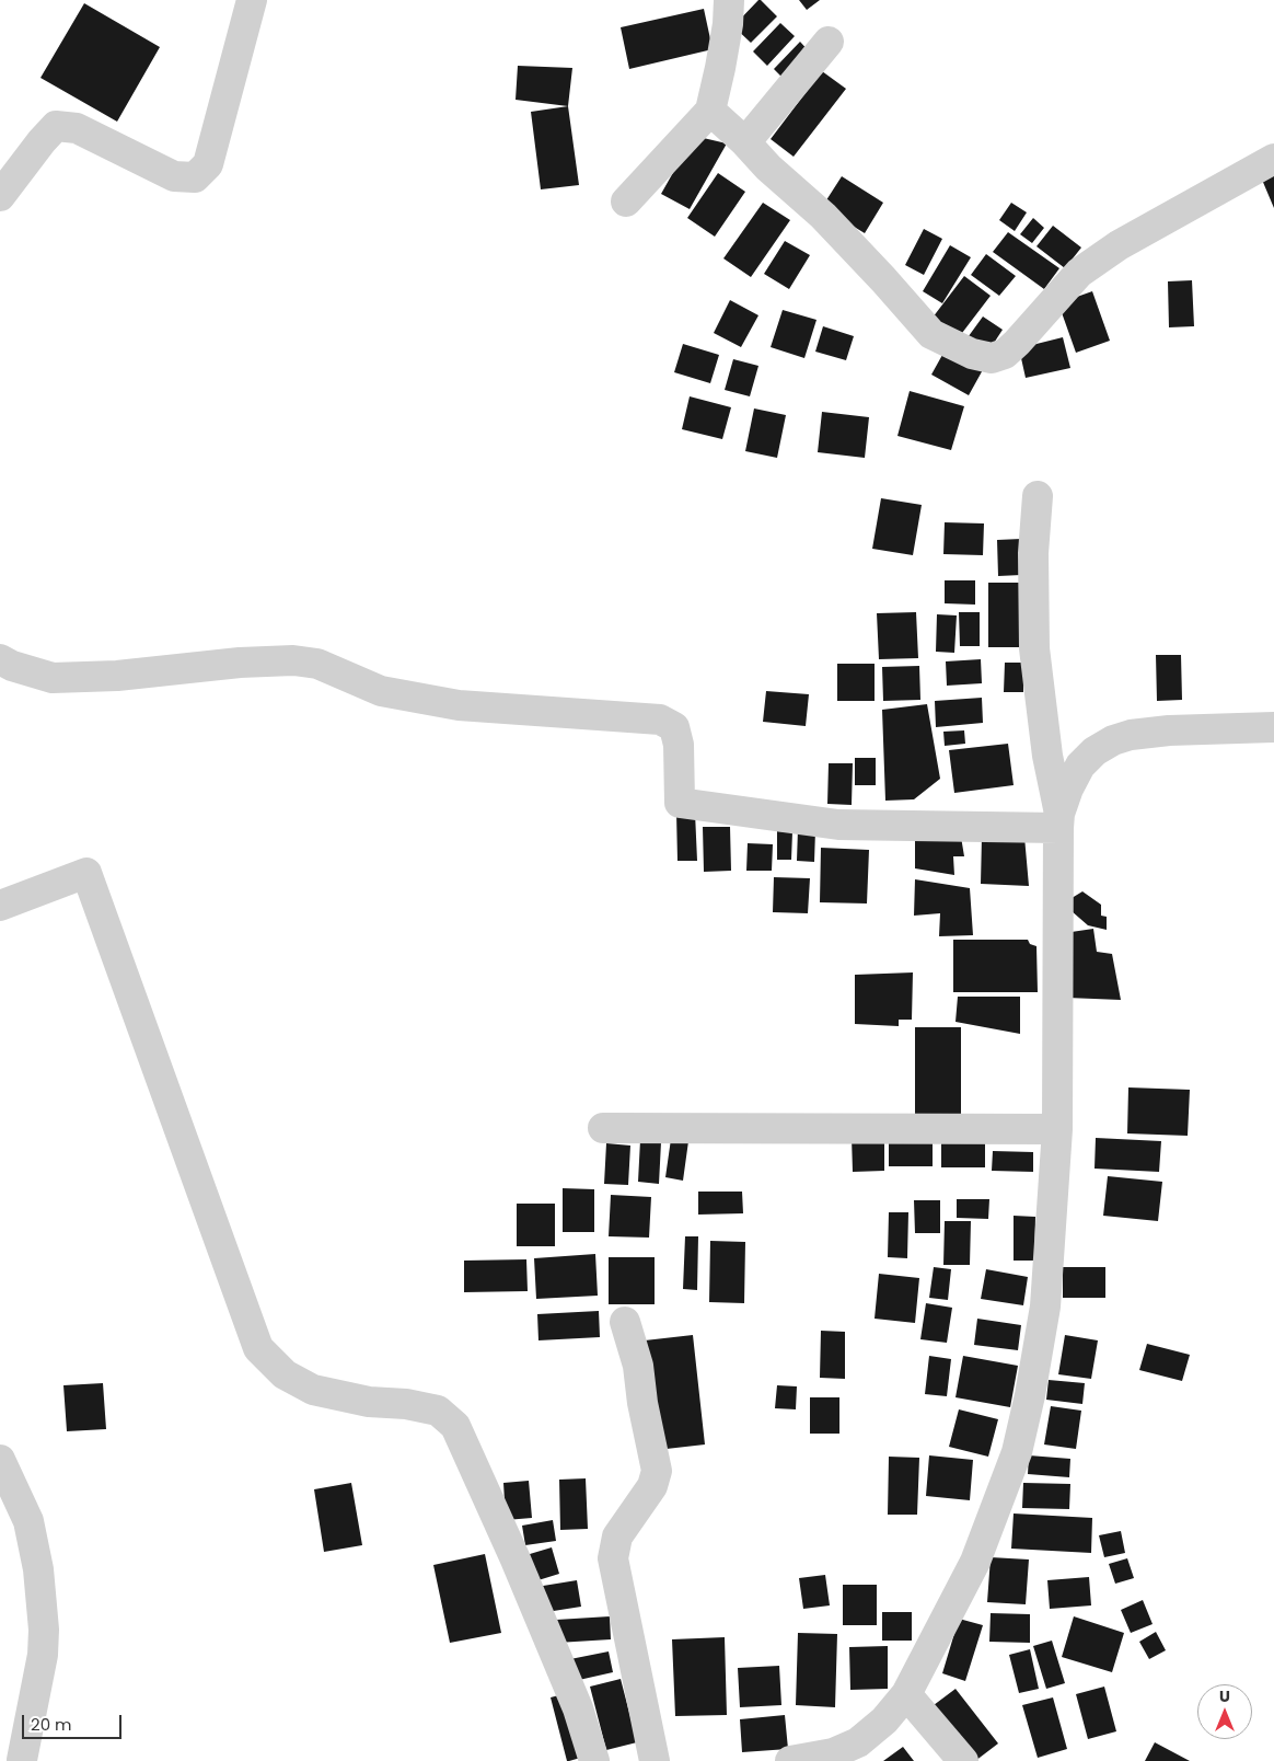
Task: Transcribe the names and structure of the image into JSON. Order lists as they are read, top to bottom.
{
  "scale_bar": "20 m",
  "north": "top"
}
